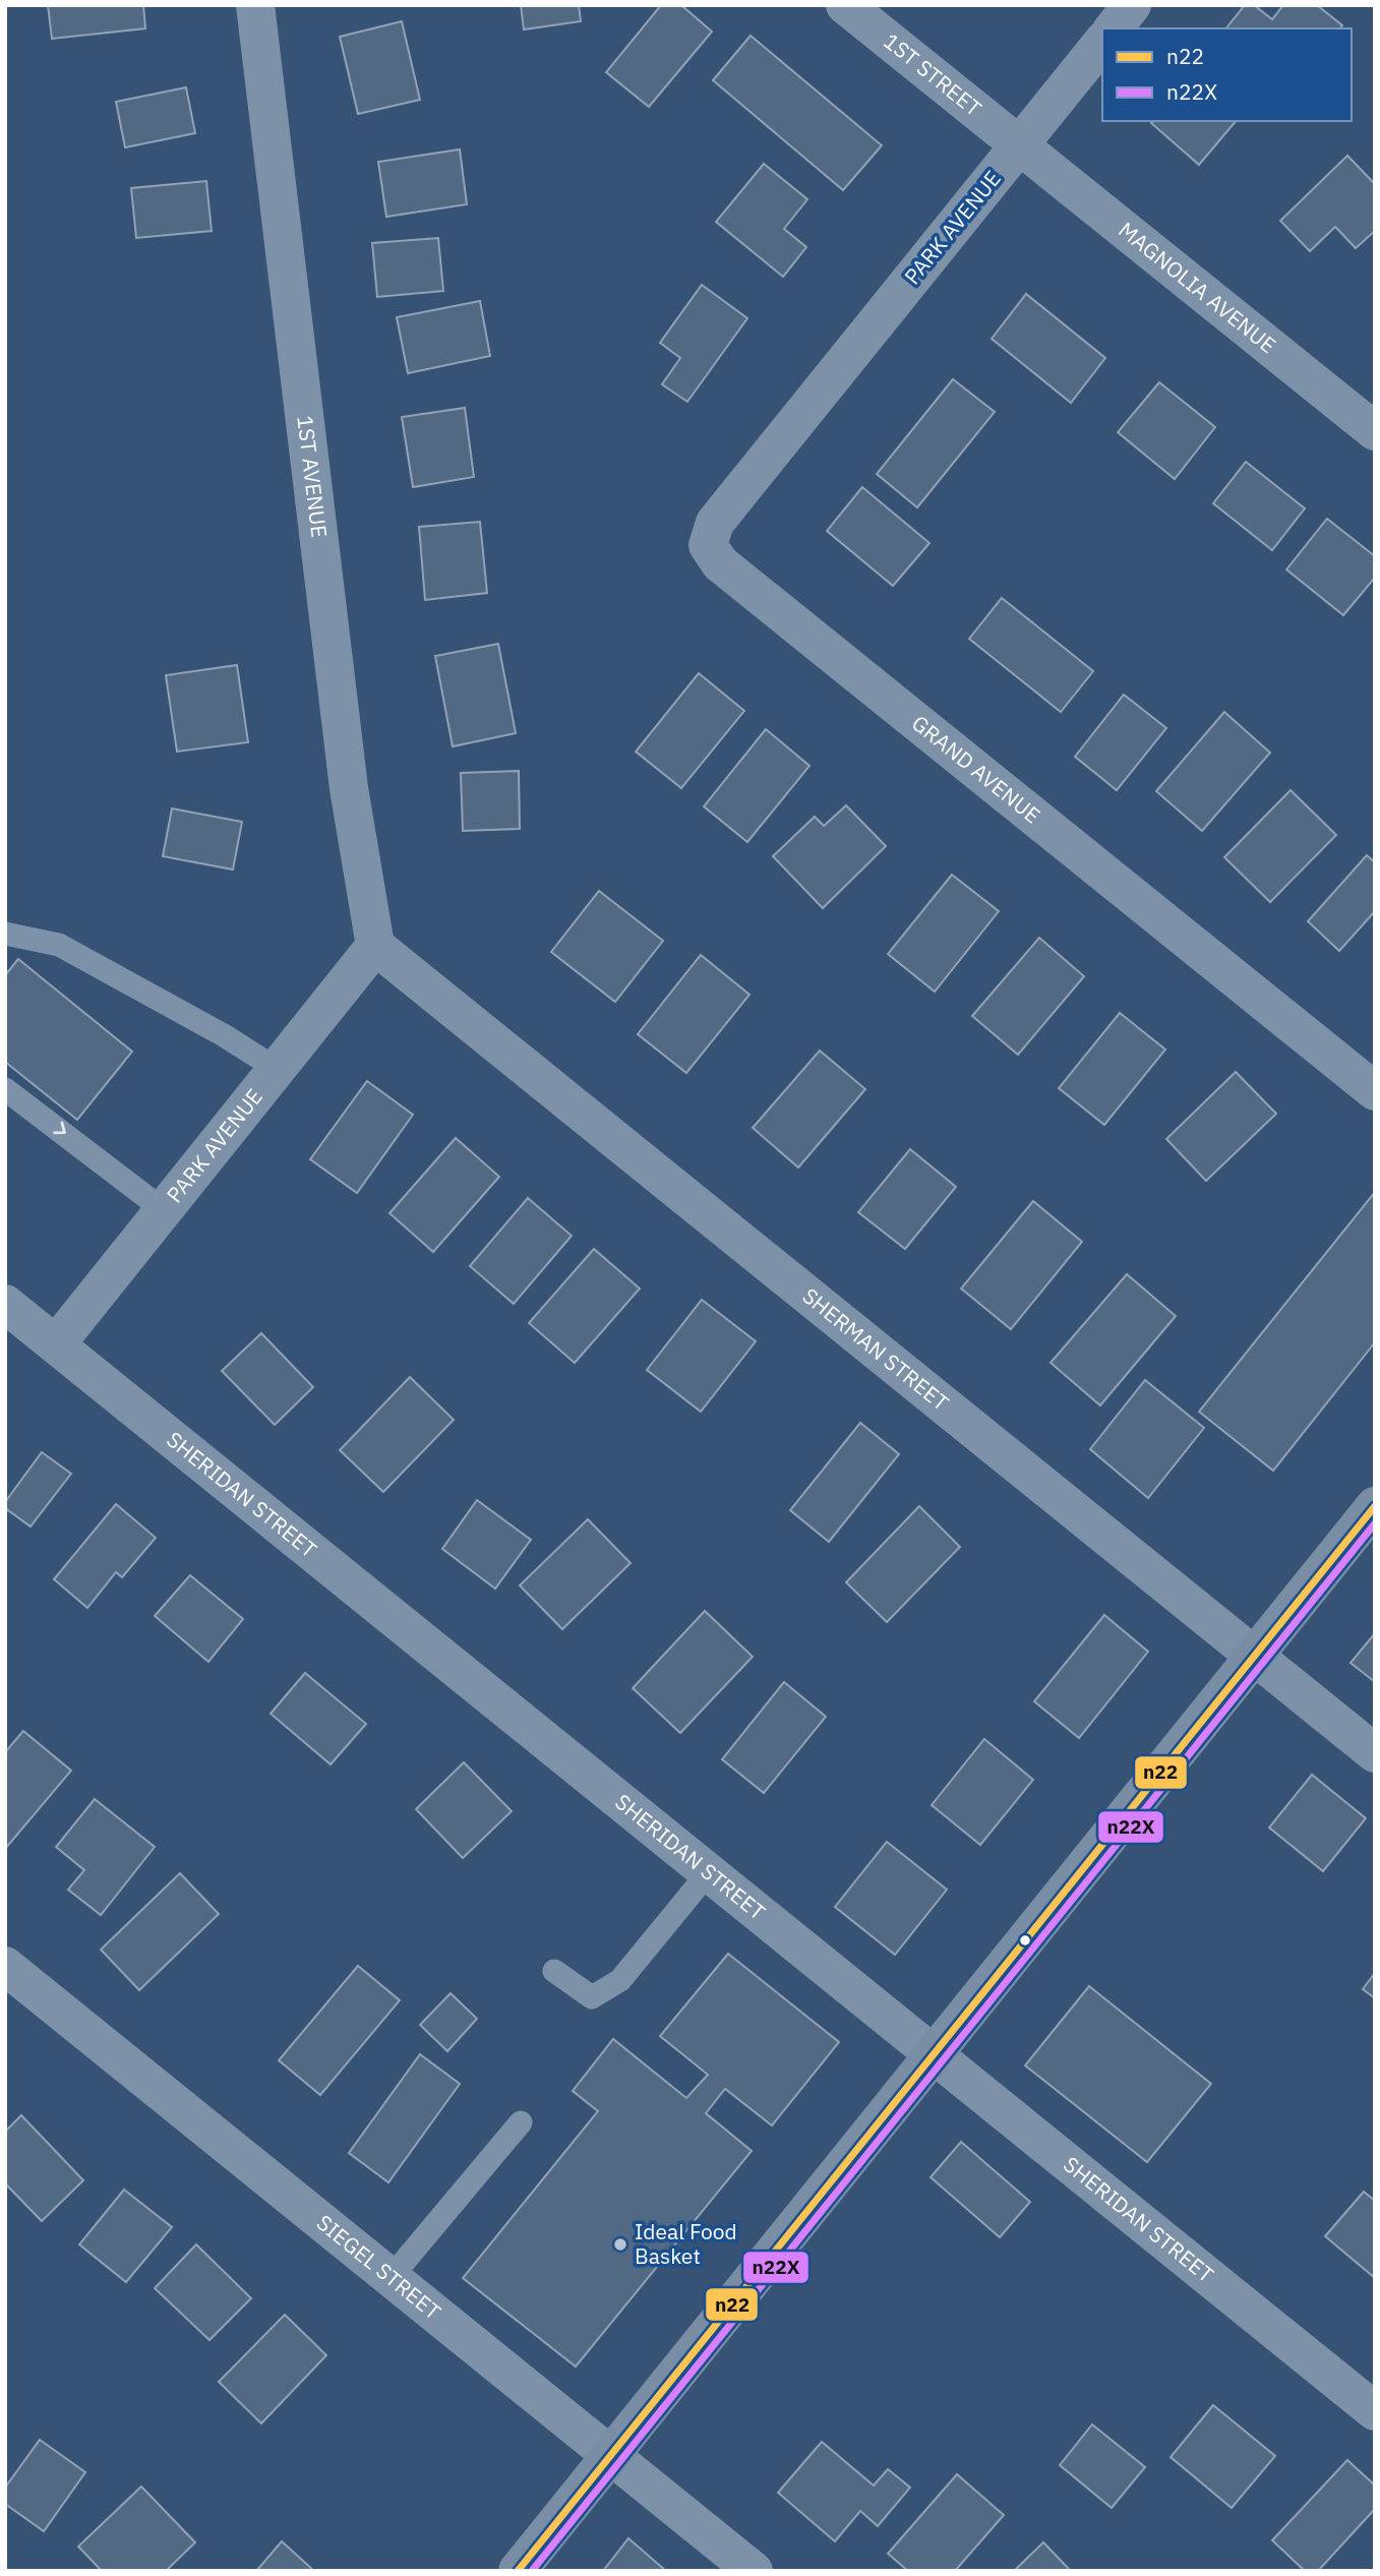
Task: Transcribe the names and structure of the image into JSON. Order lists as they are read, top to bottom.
{
  "streets": {
    "street": [
      "1ST STREET",
      "PARK AVENUE",
      "MAGNOLIA AVENUE",
      "1ST AVENUE",
      "GRAND AVENUE",
      "SHERMAN STREET",
      "SHERIDAN STREET",
      "SIEGEL STREET"
    ]
  },
  "crossings": [
    ["1ST STREET", "PARK AVENUE"],
    ["1ST STREET", "MAGNOLIA AVENUE"],
    ["PARK AVENUE", "MAGNOLIA AVENUE"],
    ["PARK AVENUE", "1ST AVENUE"],
    ["PARK AVENUE", "GRAND AVENUE"],
    ["PARK AVENUE", "SHERMAN STREET"],
    ["PARK AVENUE", "SHERIDAN STREET"],
    ["1ST AVENUE", "SHERMAN STREET"]
  ],
  "places": ["Ideal Food Basket"],
  "lines": ["transit line n22", "transit line n22X"],
  "legend": ["n22", "n22X"]
}
